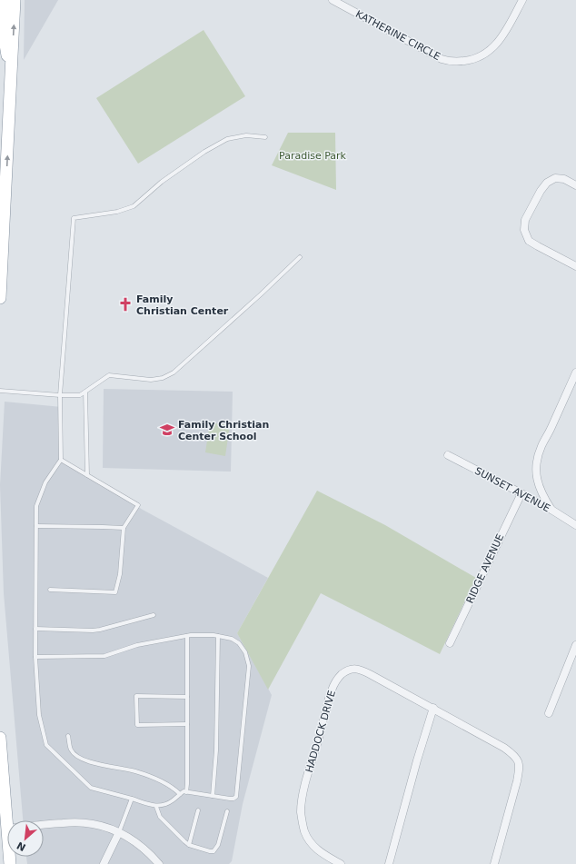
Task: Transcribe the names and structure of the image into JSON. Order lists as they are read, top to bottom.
{
  "streets": {
    "street": [
      "KATHERINE CIRCLE",
      "SUNSET AVENUE",
      "RIDGE AVENUE",
      "HADDOCK DRIVE"
    ]
  },
  "crossings": [
    ["SUNSET AVENUE", "RIDGE AVENUE"]
  ],
  "parks": ["Paradise Park"],
  "places": {
    "church": ["Family Christian Center"],
    "school or university": ["Family Christian Center School"]
  },
  "north": "bottom left"
}
